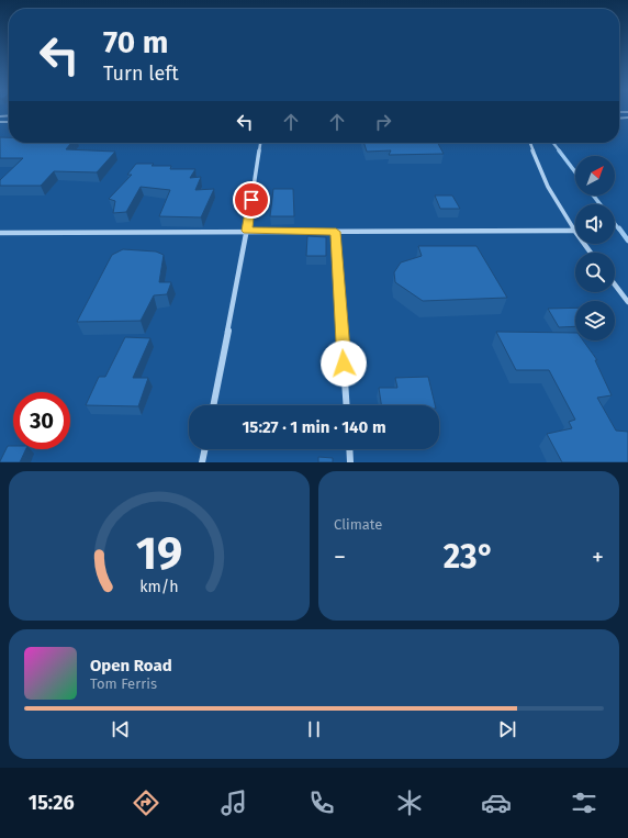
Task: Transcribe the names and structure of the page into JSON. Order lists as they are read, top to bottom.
{
  "north": "top right",
  "page": {
    "turn": ["70 m", "Turn left"],
    "limit": "30",
    "trip": "15:27 · 1 min · 140 m",
    "tile": "Climate",
    "heat": ["−", "23°", "+"],
    "song": ["Open Road", "Tom Ferris"],
    "tabs": "15:26",
    "gauge": ["19", "km/h"]
  }
}
